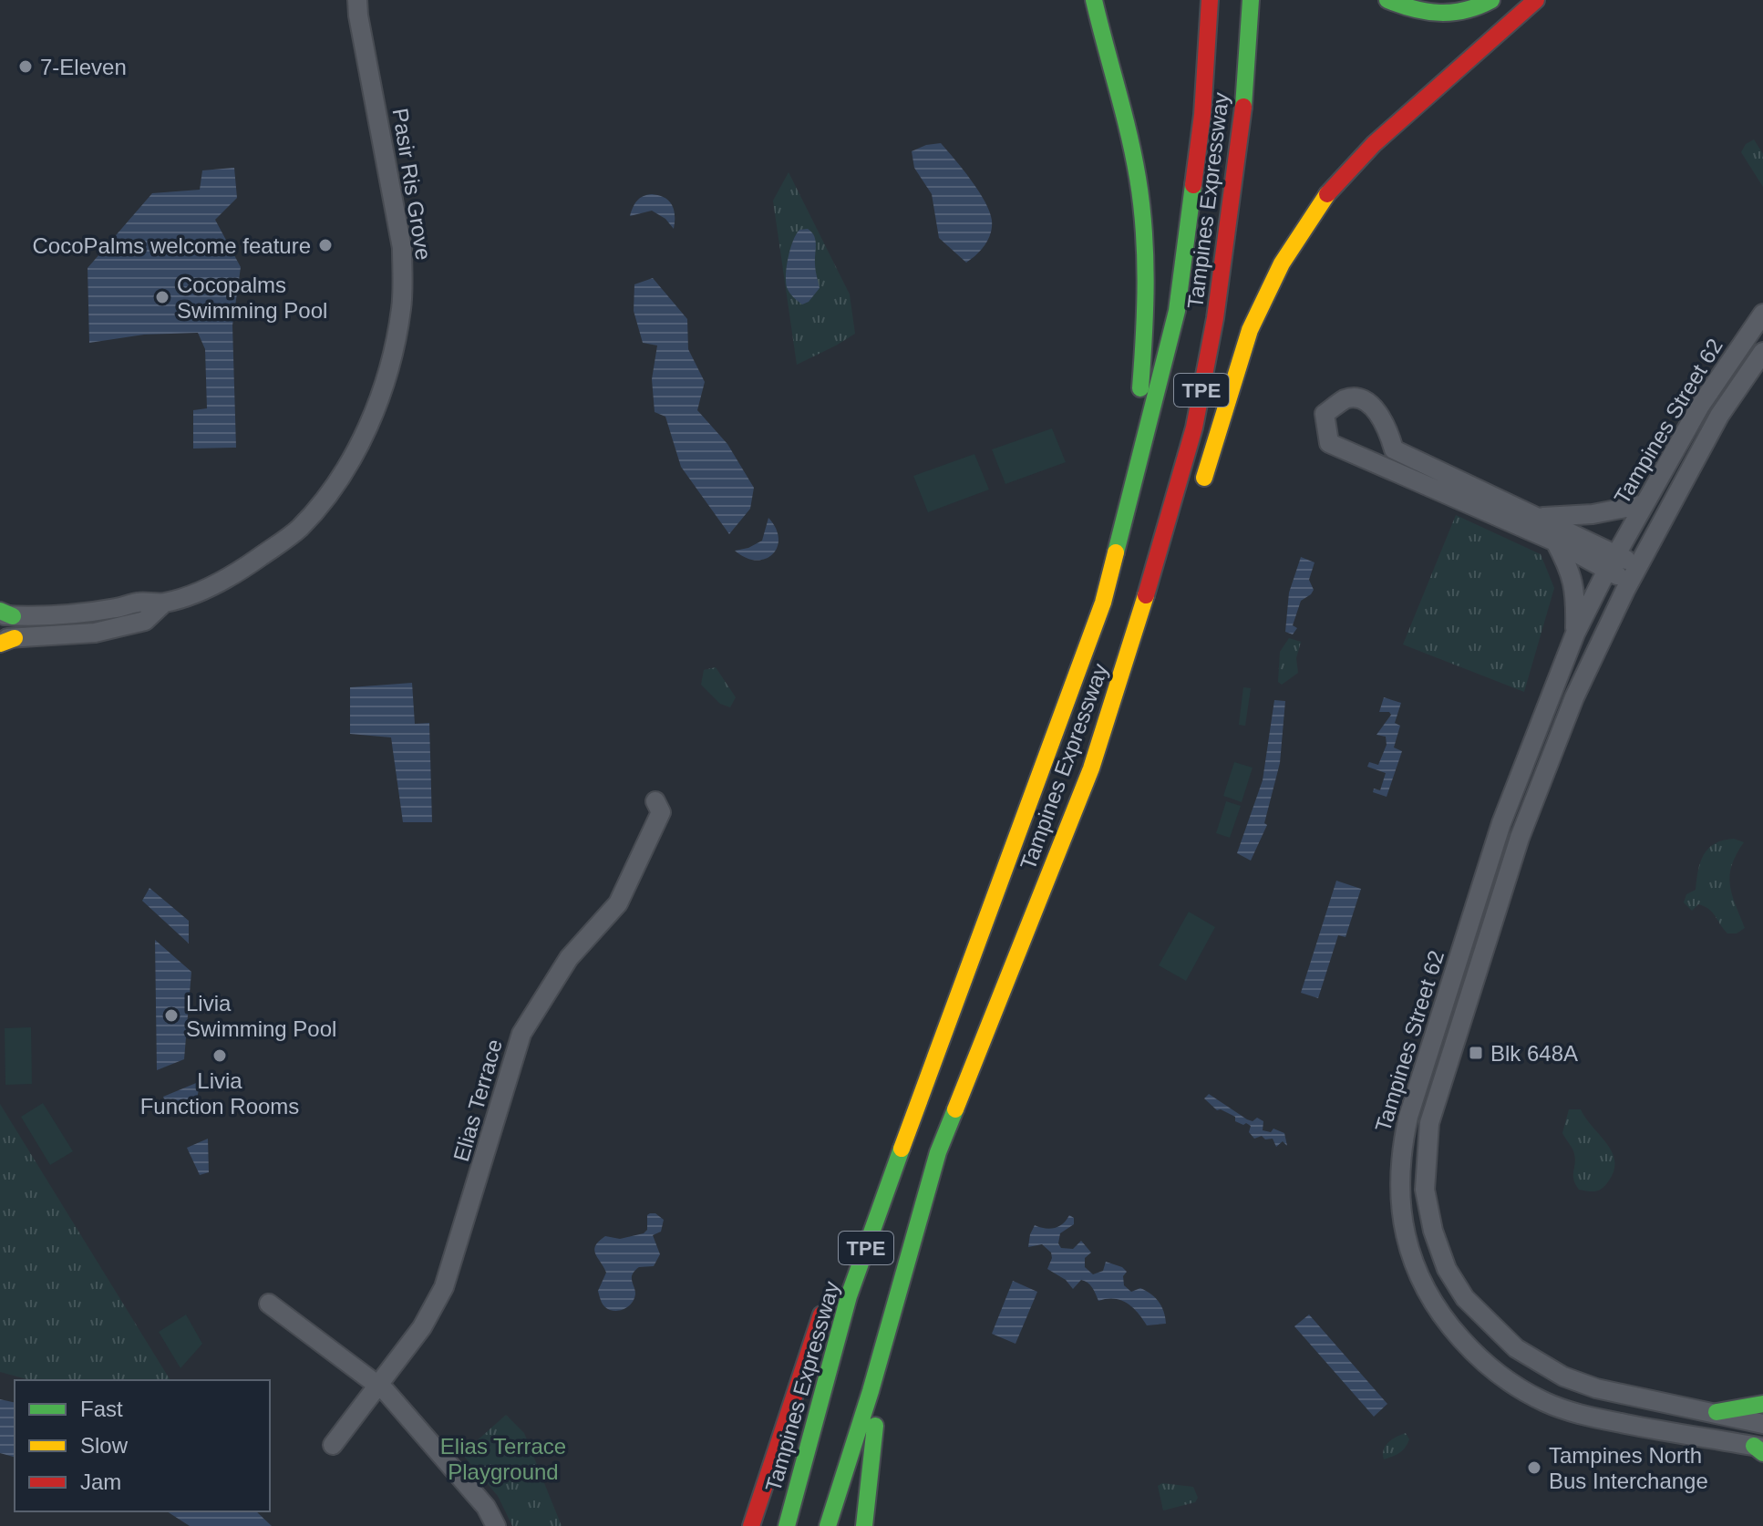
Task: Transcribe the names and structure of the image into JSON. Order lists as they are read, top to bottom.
{
  "streets": {
    "main road": ["Tampines Expressway", "TPE"],
    "street": ["Pasir Ris Grove", "Tampines Street 62", "Elias Terrace"]
  },
  "parks": ["Elias Terrace Playground"],
  "places": {
    "other": [
      "7-Eleven",
      "CocoPalms welcome feature",
      "Cocopalms Swimming Pool",
      "Livia Swimming Pool",
      "Livia Function Rooms",
      "Tampines North Bus Interchange"
    ],
    "transit": ["Blk 648A"]
  },
  "legend": ["Fast", "Slow", "Jam"]
}
